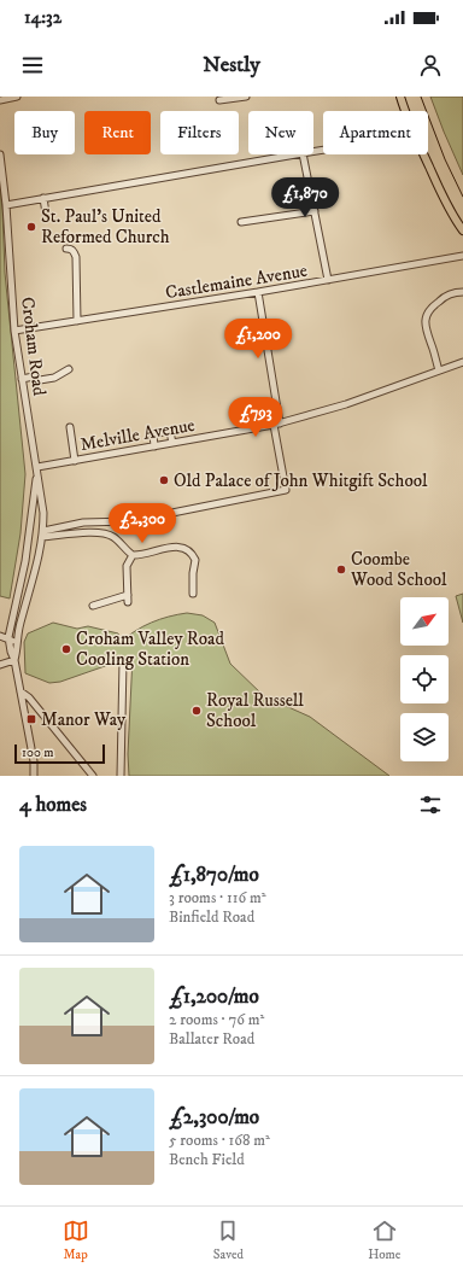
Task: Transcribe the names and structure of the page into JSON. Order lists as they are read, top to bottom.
{
  "streets": {
    "street": ["Castlemaine Avenue", "Croham Road", "Melville Avenue"]
  },
  "crossings": [
    ["Castlemaine Avenue", "Croham Road"],
    ["Croham Road", "Melville Avenue"]
  ],
  "places": {
    "other": [
      "St. Paul's United Reformed Church",
      "Old Palace of John Whitgift School",
      "Coombe Wood School",
      "Croham Valley Road Cooling Station",
      "Royal Russell School"
    ],
    "transit": ["Manor Way"]
  },
  "scale_bar": "100 m",
  "north": "top right",
  "page": {
    "status": "14:32",
    "header": "Nestly",
    "chip": [
      "Buy",
      "Rent",
      "Filters",
      "New",
      "Apartment"
    ],
    "price": [
      "£1,870",
      "£1,200",
      "£793",
      "£2,300"
    ],
    "scale": "100 m",
    "heading": "4 homes",
    "list": [
      {
        "name": "£1,870/mo",
        "note": "3 rooms · 116 m² · Binfield Road"
      },
      {
        "name": "£1,200/mo",
        "note": "2 rooms · 76 m² · Ballater Road"
      },
      {
        "name": "£2,300/mo",
        "note": "5 rooms · 168 m² · Bench Field"
      }
    ],
    "tabs": ["Map", "Saved", "Home"]
  }
}
